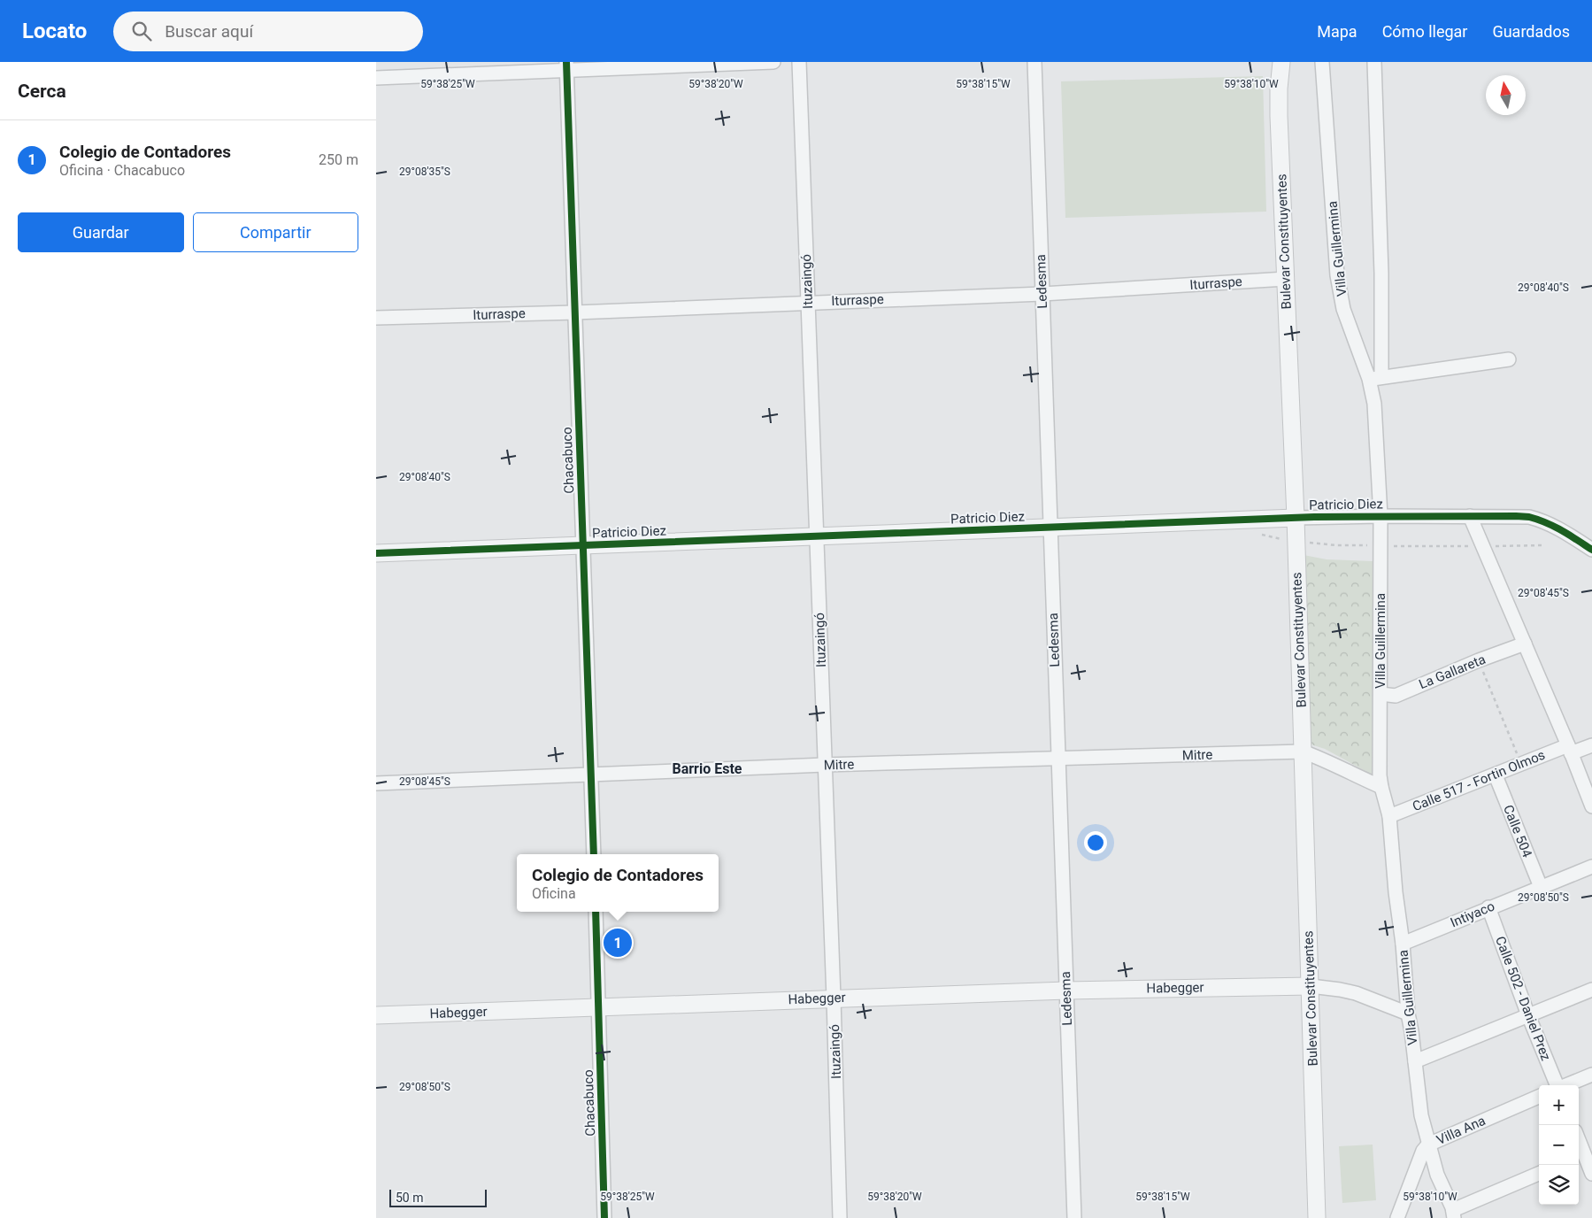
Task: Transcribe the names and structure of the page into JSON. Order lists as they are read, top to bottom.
{
  "streets": {
    "street": [
      "Bulevar Constituyentes",
      "Villa Guillermina",
      "Ituzaingó",
      "Ledesma",
      "Iturraspe",
      "Chacabuco",
      "Patricio Diez",
      "La Gallareta",
      "Mitre",
      "Calle 517 - Fortin Olmos",
      "Calle 504",
      "Intiyaco",
      "Habegger",
      "Calle 502 - Daniel Prez",
      "Villa Ana"
    ]
  },
  "crossings": [
    ["Bulevar Constituyentes", "Iturraspe"],
    ["Bulevar Constituyentes", "Patricio Diez"],
    ["Bulevar Constituyentes", "Mitre"],
    ["Bulevar Constituyentes", "Habegger"],
    ["Villa Guillermina", "Patricio Diez"],
    ["Villa Guillermina", "La Gallareta"],
    ["Villa Guillermina", "Calle 517 - Fortin Olmos"],
    ["Villa Guillermina", "Intiyaco"],
    ["Villa Guillermina", "Villa Ana"],
    ["Ituzaingó", "Iturraspe"],
    ["Ituzaingó", "Patricio Diez"],
    ["Ituzaingó", "Mitre"],
    ["Ituzaingó", "Habegger"],
    ["Ledesma", "Iturraspe"],
    ["Ledesma", "Patricio Diez"],
    ["Ledesma", "Mitre"],
    ["Ledesma", "Habegger"],
    ["Iturraspe", "Chacabuco"],
    ["Chacabuco", "Patricio Diez"],
    ["Chacabuco", "Mitre"],
    ["Chacabuco", "Habegger"],
    ["Calle 517 - Fortin Olmos", "Calle 504"],
    ["Calle 504", "Intiyaco"],
    ["Intiyaco", "Calle 502 - Daniel Prez"]
  ],
  "districts": ["Barrio Este"],
  "scale_bar": "50 m",
  "north": "top",
  "page": {
    "header": "Locato",
    "search": "Buscar aquí",
    "nav": ["Mapa", "Cómo llegar", "Guardados"],
    "heading": "Cerca",
    "list": [
      {
        "mark": "1",
        "name": "Colegio de Contadores",
        "note": "Oficina · Chacabuco",
        "value": "250 m"
      }
    ],
    "buttons": ["Guardar", "Compartir"],
    "popup": ["Colegio de Contadores", "Oficina"],
    "pins": "1",
    "map_buttons": ["+", "−"],
    "scale": "50 m"
  },
  "coordinates": [
    "59°38'25\"W",
    "59°38'20\"W",
    "59°38'15\"W",
    "59°38'10\"W",
    "29°08'35\"S",
    "29°08'40\"S",
    "29°08'45\"S",
    "29°08'50\"S"
  ]
}
